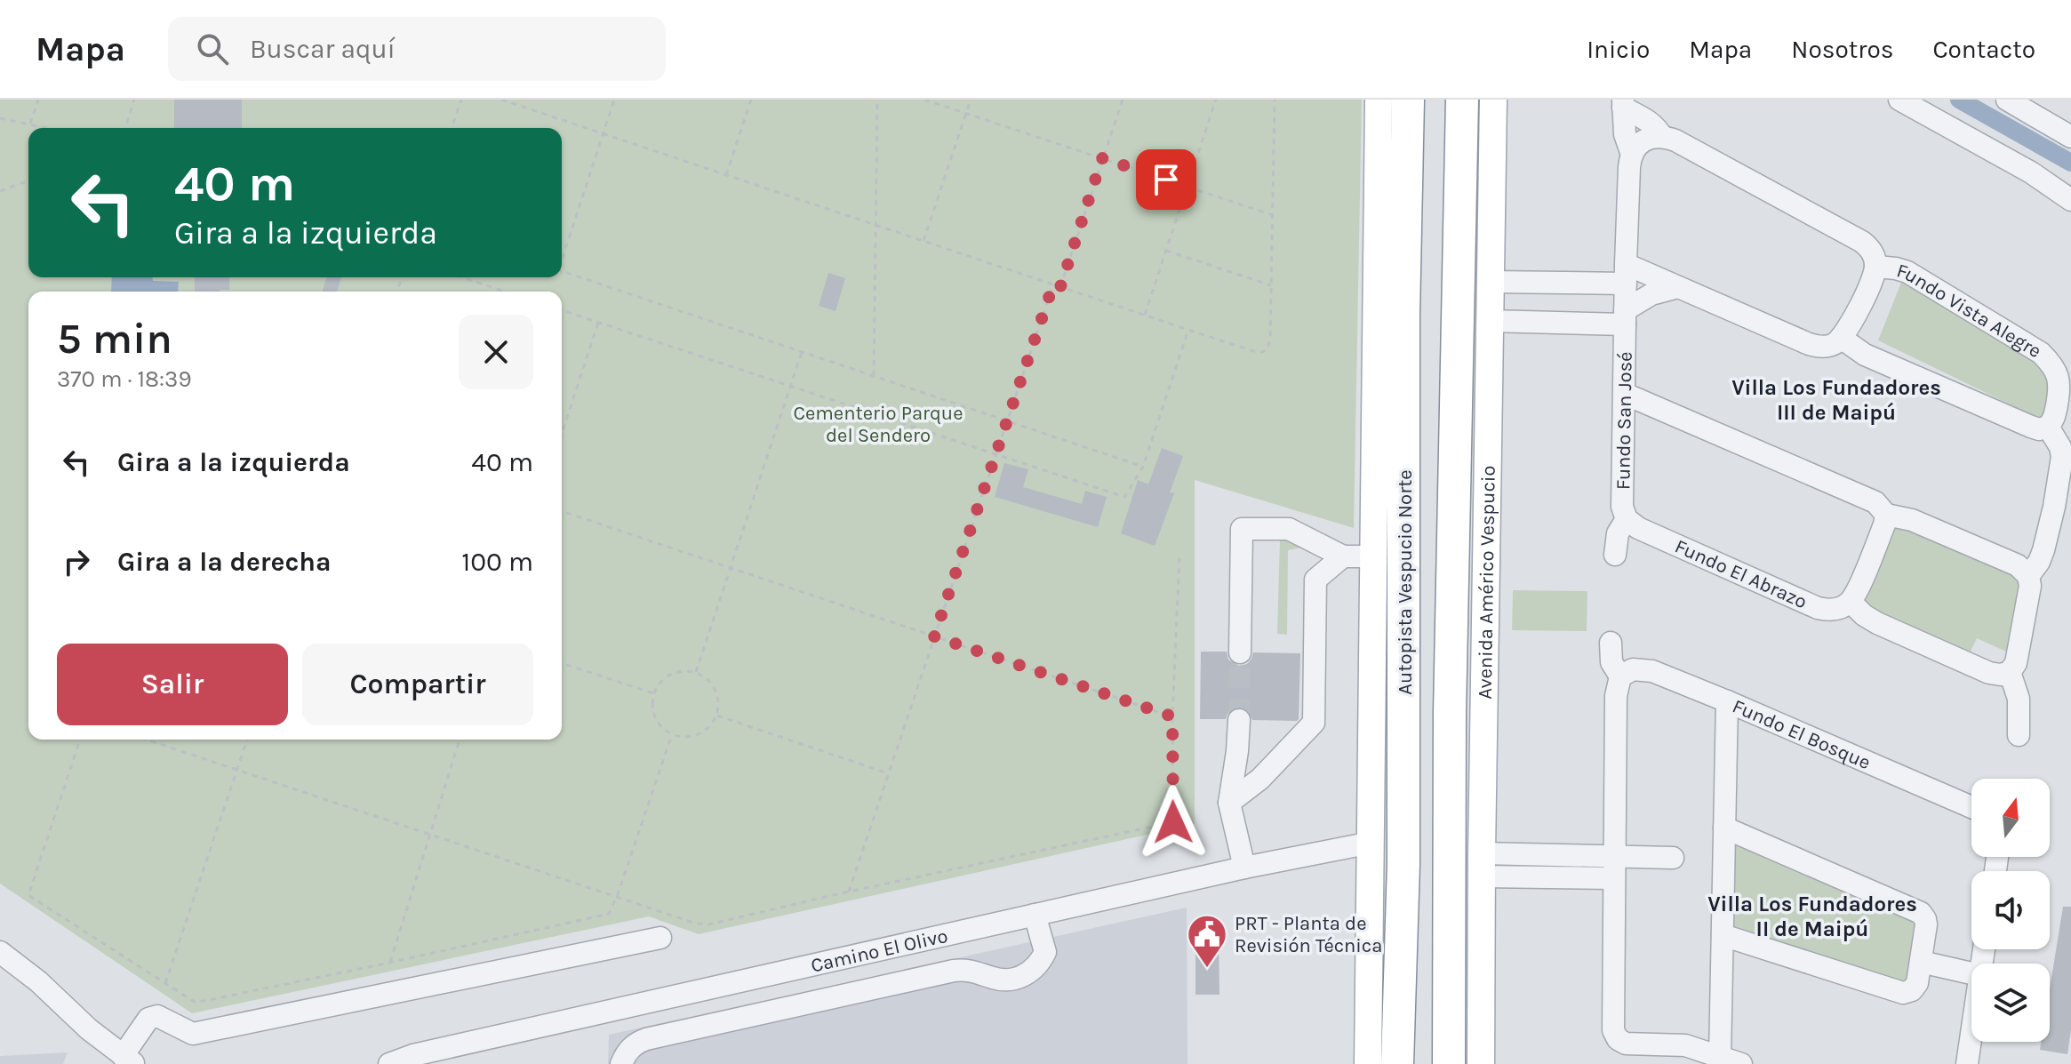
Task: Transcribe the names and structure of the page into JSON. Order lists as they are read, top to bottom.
{
  "streets": {
    "highway": ["Autopista Vespucio Norte"],
    "main road": ["Avenida Américo Vespucio"],
    "street": [
      "Fundo Vista Alegre",
      "Fundo San José",
      "Fundo El Abrazo",
      "Fundo El Bosque",
      "Camino El Olivo"
    ]
  },
  "crossings": [
    ["Fundo Vista Alegre", "Fundo San José"],
    ["Fundo San José", "Fundo El Abrazo"],
    ["Fundo San José", "Avenida Américo Vespucio"]
  ],
  "districts": ["Villa Los Fundadores III de Maipú", "Villa Los Fundadores II de Maipú"],
  "parks": ["Cementerio Parque del Sendero"],
  "places": {
    "public building": ["PRT - Planta de Revisión Técnica"]
  },
  "north": "top",
  "page": {
    "header": "Mapa",
    "search": "Buscar aquí",
    "nav": [
      "Inicio",
      "Mapa",
      "Nosotros",
      "Contacto"
    ],
    "turn": ["40 m", "Gira a la izquierda"],
    "heading": ["5 min", "370 m · 18:39"],
    "list": [
      {
        "name": "Gira a la izquierda",
        "value": "40 m"
      },
      {
        "name": "Gira a la derecha",
        "value": "100 m"
      }
    ],
    "buttons": ["Salir", "Compartir"]
  }
}
